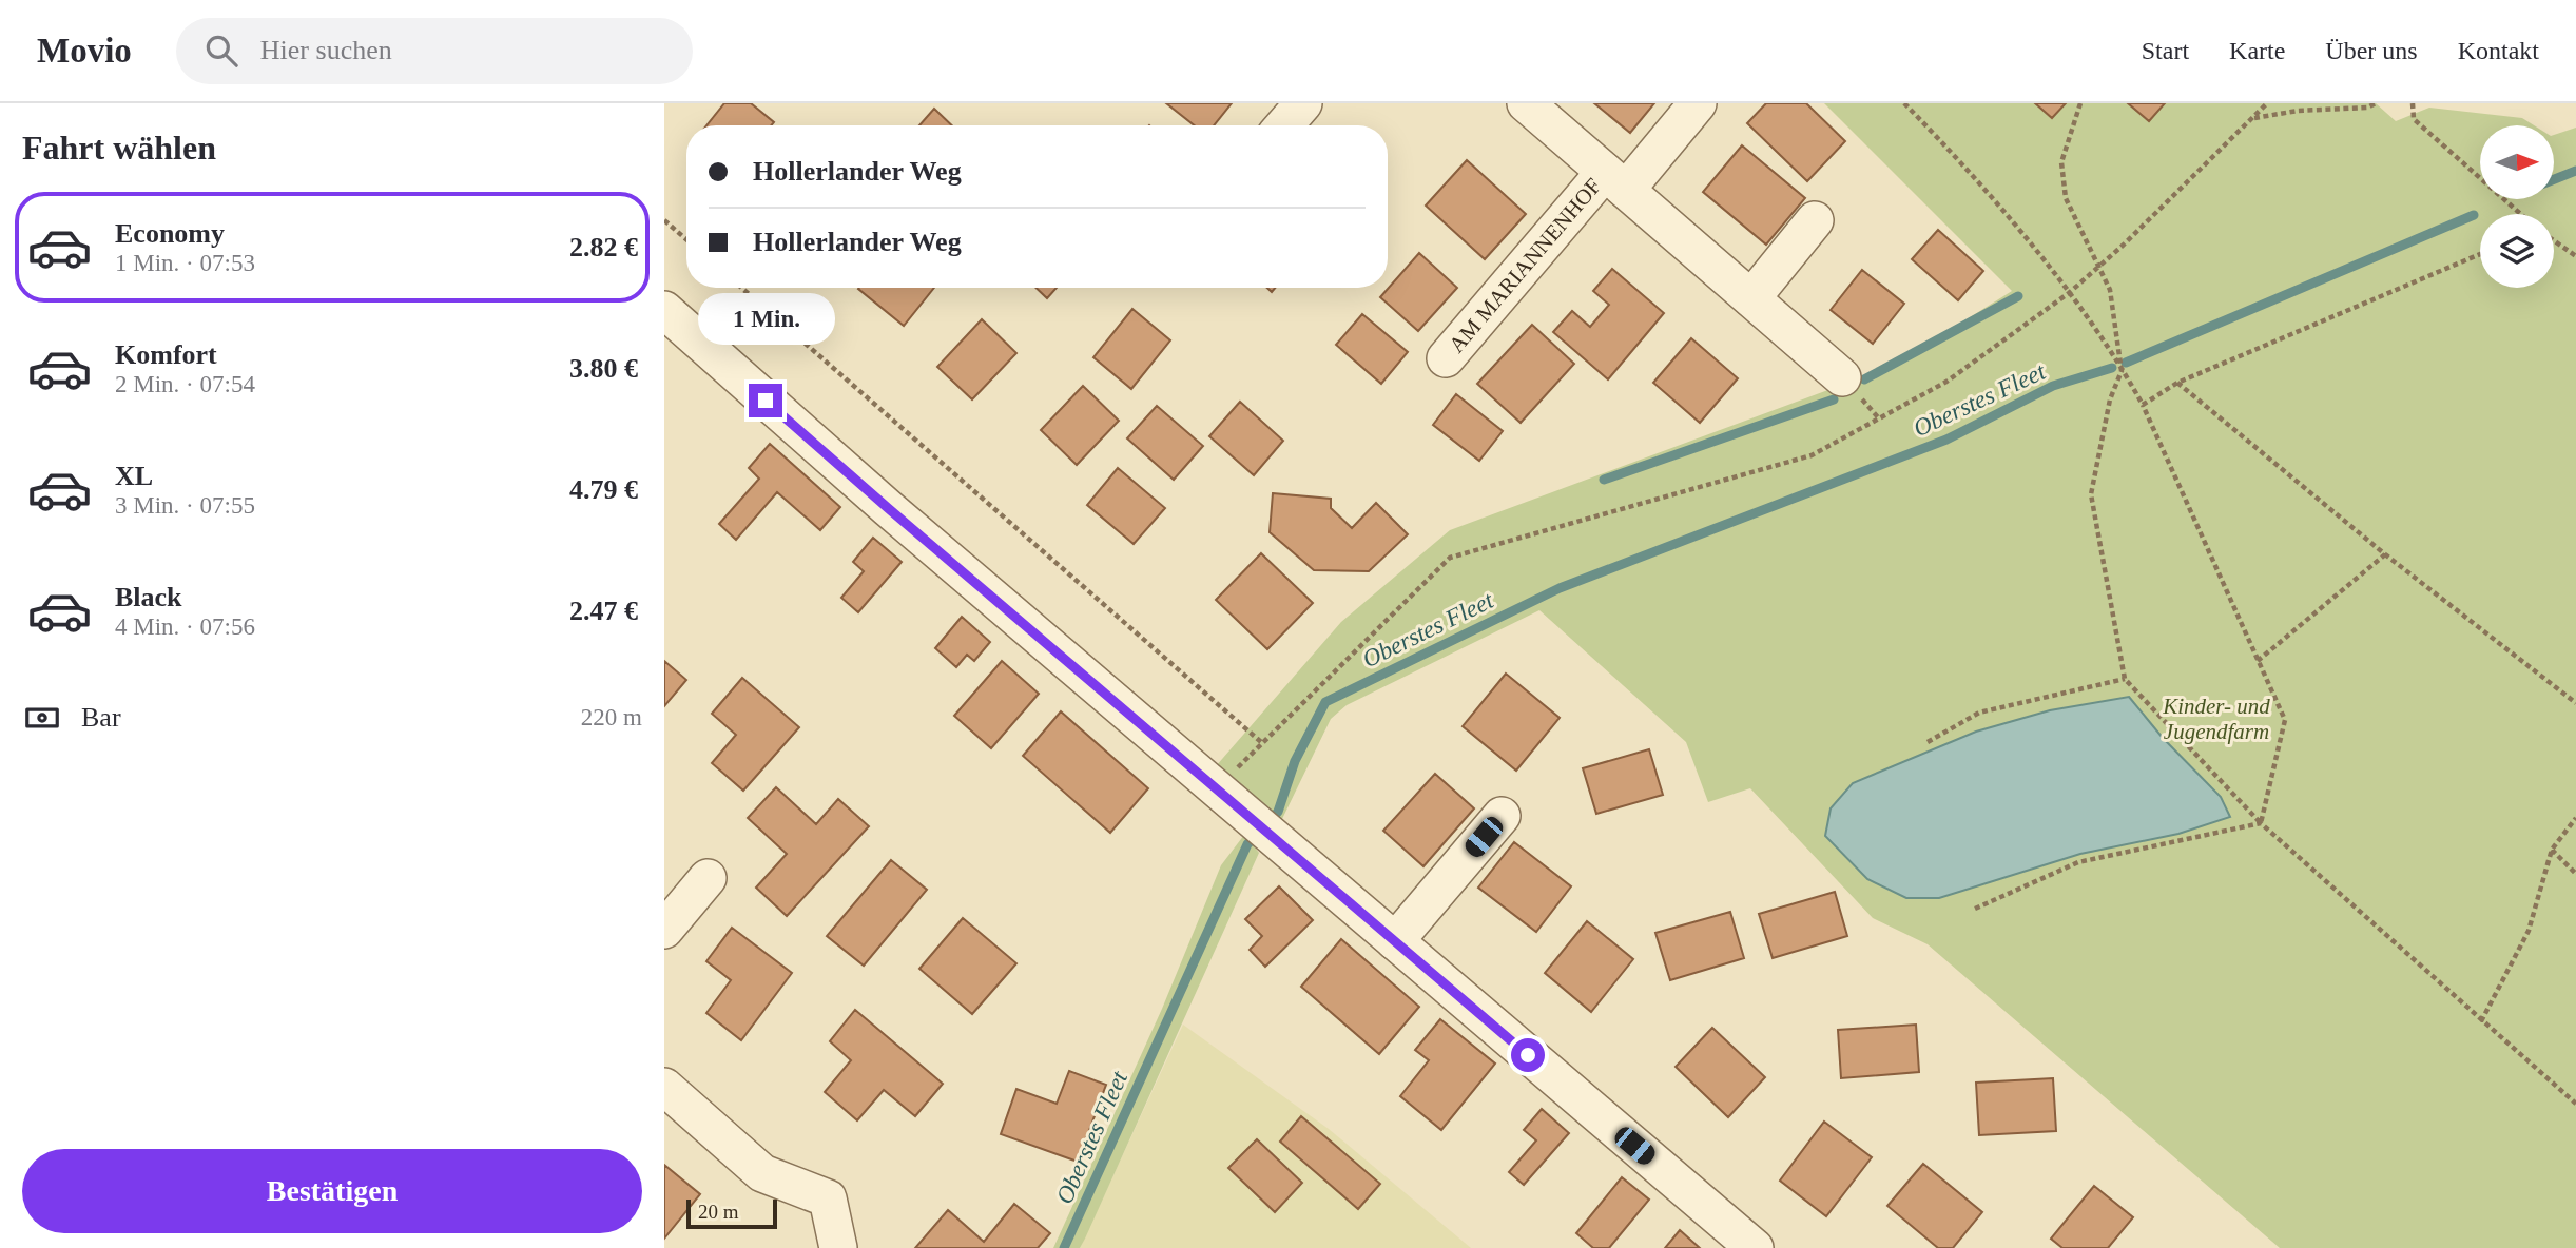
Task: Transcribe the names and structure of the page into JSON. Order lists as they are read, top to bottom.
{
  "streets": {
    "street": ["AM MARIANNENHOF"]
  },
  "water": ["Oberstes Fleet"],
  "parks": ["Kinder- und Jugendfarm"],
  "scale_bar": "20 m",
  "north": "right",
  "page": {
    "header": "Movio",
    "search": "Hier suchen",
    "nav": [
      "Start",
      "Karte",
      "Über uns",
      "Kontakt"
    ],
    "heading": "Fahrt wählen",
    "banner": ["Hollerlander Weg", "Hollerlander Weg"],
    "list": [
      {
        "name": "Economy",
        "note": "1 Min. · 07:53",
        "value": "2.82 €"
      },
      {
        "name": "Komfort",
        "note": "2 Min. · 07:54",
        "value": "3.80 €"
      },
      {
        "name": "XL",
        "note": "3 Min. · 07:55",
        "value": "4.79 €"
      },
      {
        "name": "Black",
        "note": "4 Min. · 07:56",
        "value": "2.47 €"
      }
    ],
    "bubble": "1 Min.",
    "pay": ["Bar", "220 m"],
    "buttons": "Bestätigen",
    "scale": "20 m"
  }
}
